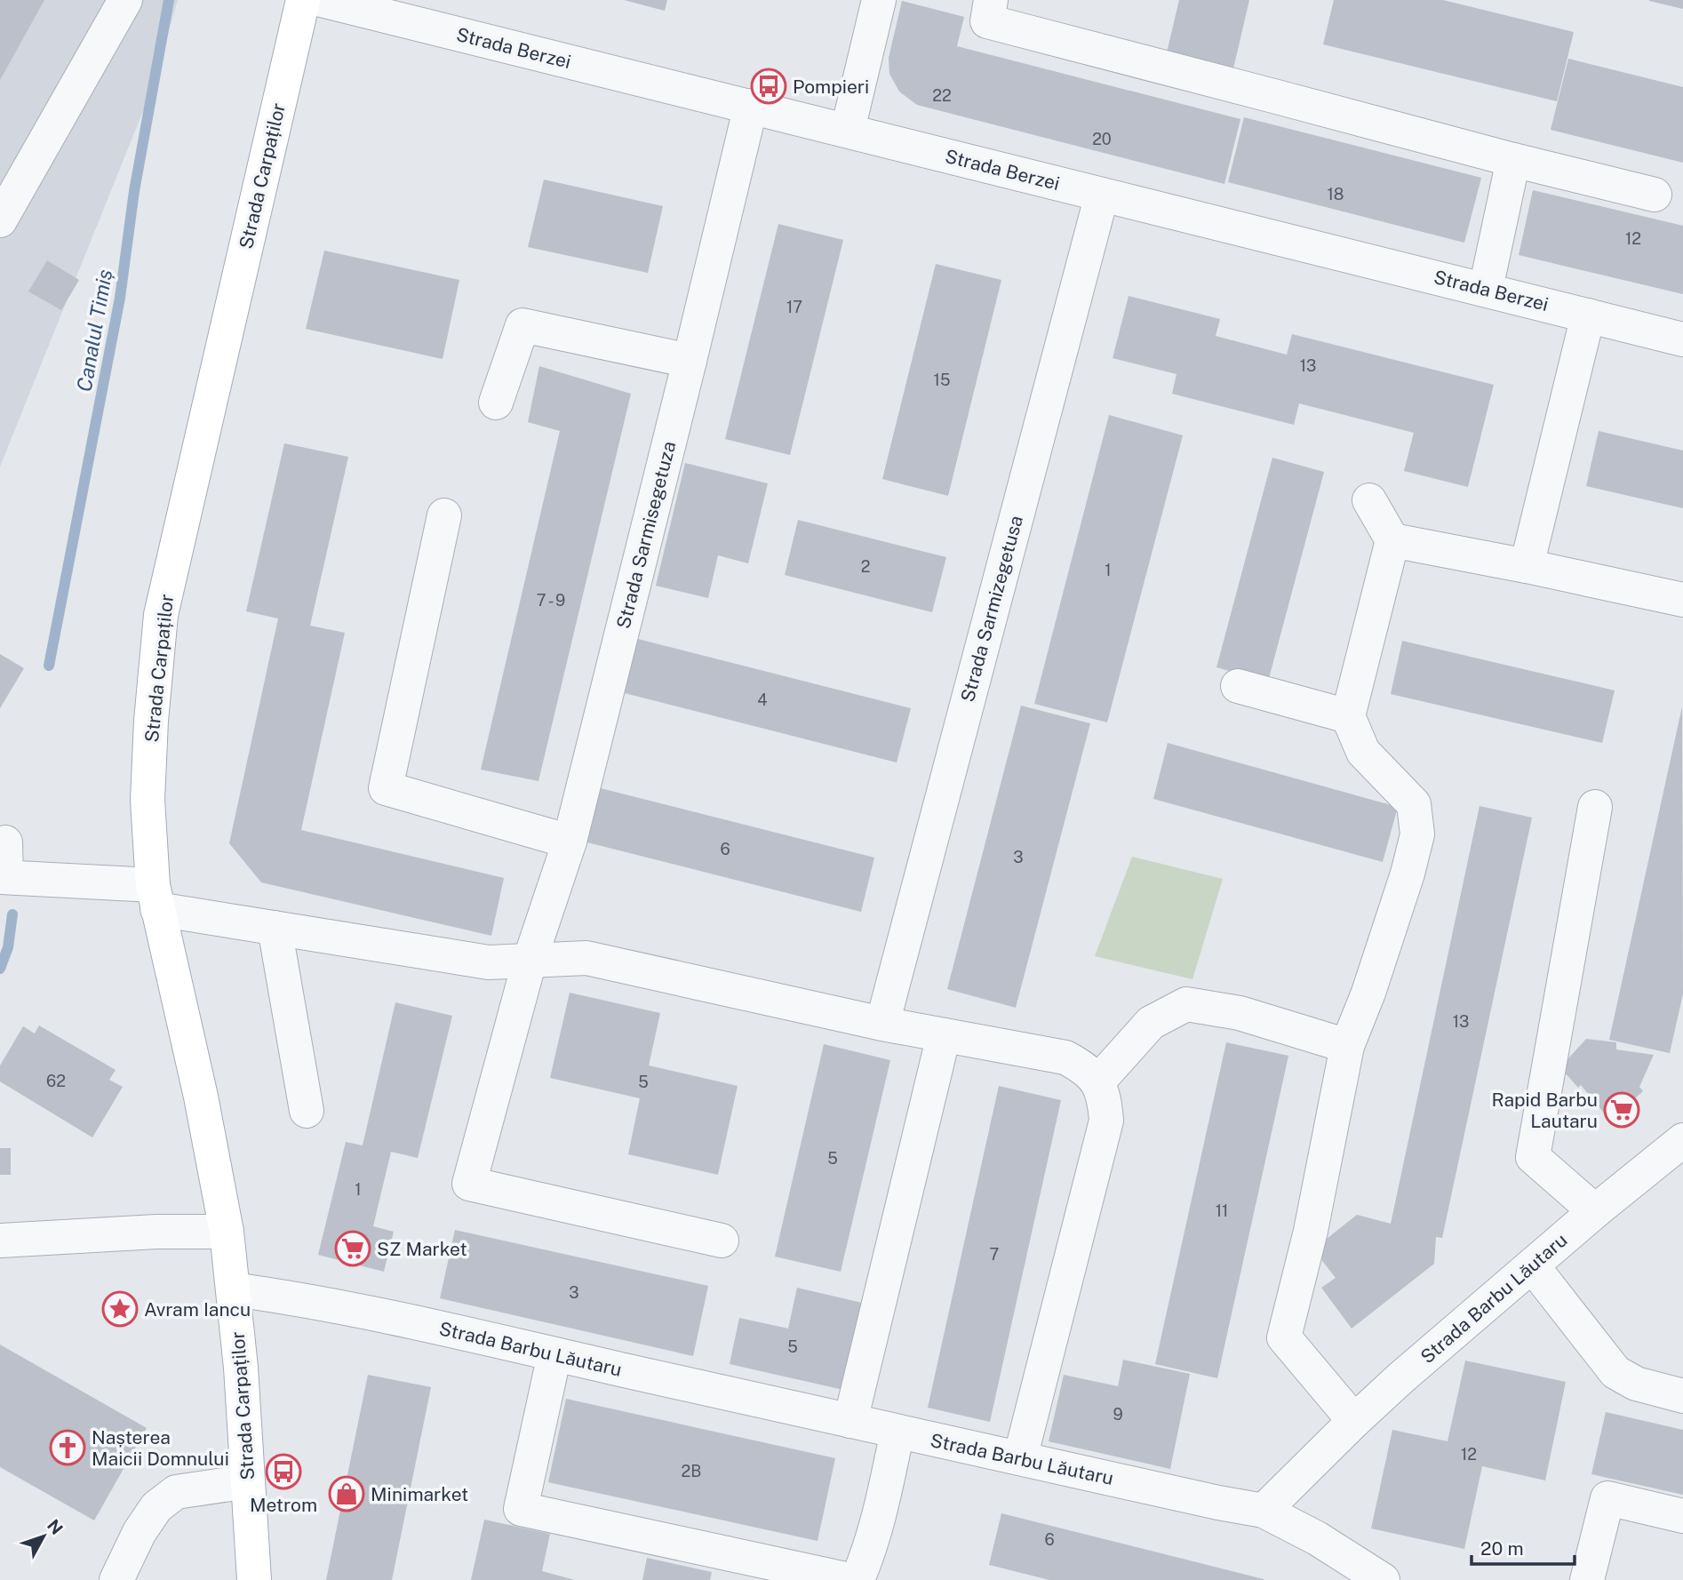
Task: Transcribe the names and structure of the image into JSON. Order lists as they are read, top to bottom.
{
  "streets": {
    "main road": ["Strada Carpaților"],
    "street": [
      "Strada Berzei",
      "Strada Sarmisegetuza",
      "Strada Sarmizegetusa",
      "Strada Barbu Lăutaru"
    ]
  },
  "crossings": [
    ["Strada Berzei", "Strada Sarmisegetuza"],
    ["Strada Berzei", "Strada Sarmizegetusa"],
    ["Strada Carpaților", "Strada Barbu Lăutaru"]
  ],
  "water": ["Canalul Timiș"],
  "places": {
    "bus stop": ["Pompieri", "Metrom"],
    "supermarket": ["Rapid Barbu Lautaru", "SZ Market"],
    "place": ["Avram Iancu"],
    "church": ["Nașterea Maicii Domnului"],
    "shop": ["Minimarket"]
  },
  "house_numbers": [
    "22",
    "20",
    "18",
    "12",
    "17",
    "13",
    "15",
    "2",
    "1",
    "7 - 9",
    "4",
    "6",
    "3",
    "13",
    "62",
    "5",
    "5",
    "1",
    "11",
    "7",
    "3",
    "5",
    "9",
    "12",
    "2B",
    "6"
  ],
  "scale_bar": "20 m",
  "north": "top right"
}
